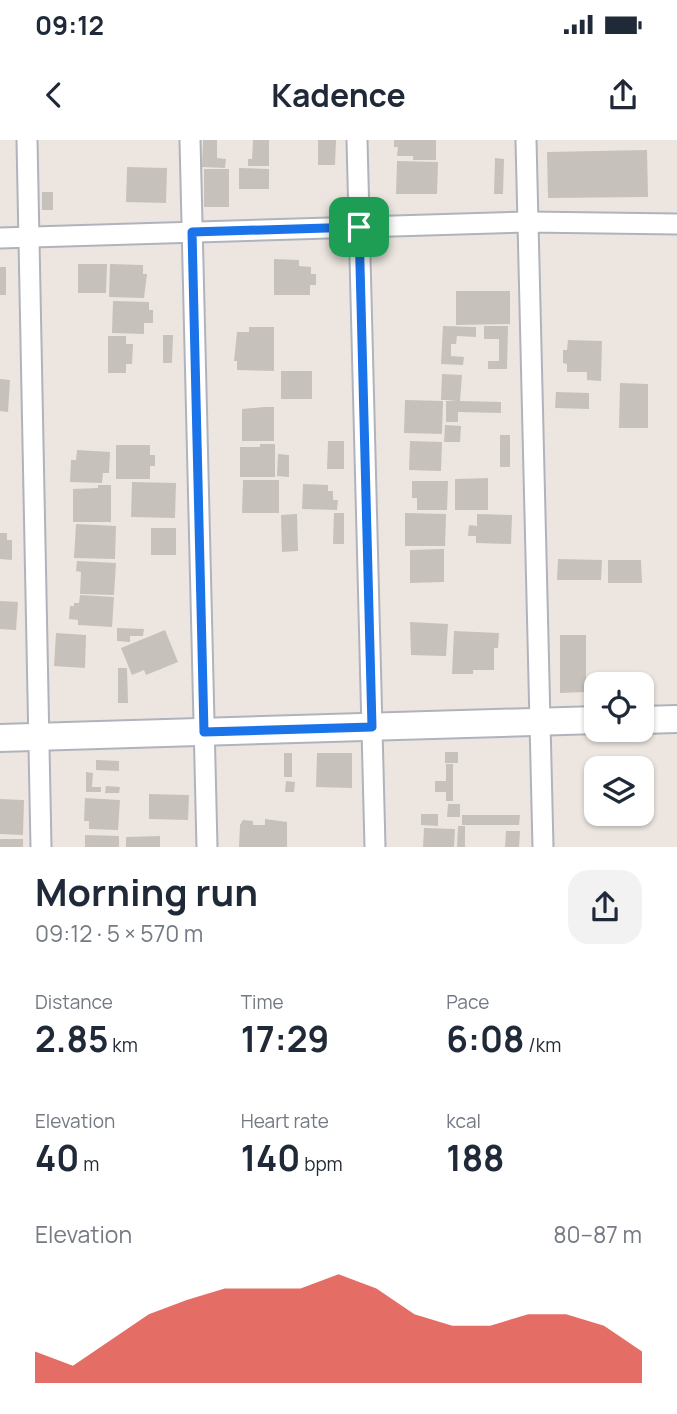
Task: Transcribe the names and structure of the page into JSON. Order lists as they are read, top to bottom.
{
  "page": {
    "status": "09:12",
    "header": "Kadence",
    "heading": ["Morning run", "09:12 · 5 × 570 m"],
    "stats": [
      ["Distance", "2.85 km"],
      ["Time", "17:29"],
      ["Pace", "6:08 /km"],
      ["Elevation", "40 m"],
      ["Heart rate", "140 bpm"],
      ["kcal", "188"]
    ],
    "chart": ["Elevation", "80–87 m"]
  }
}
